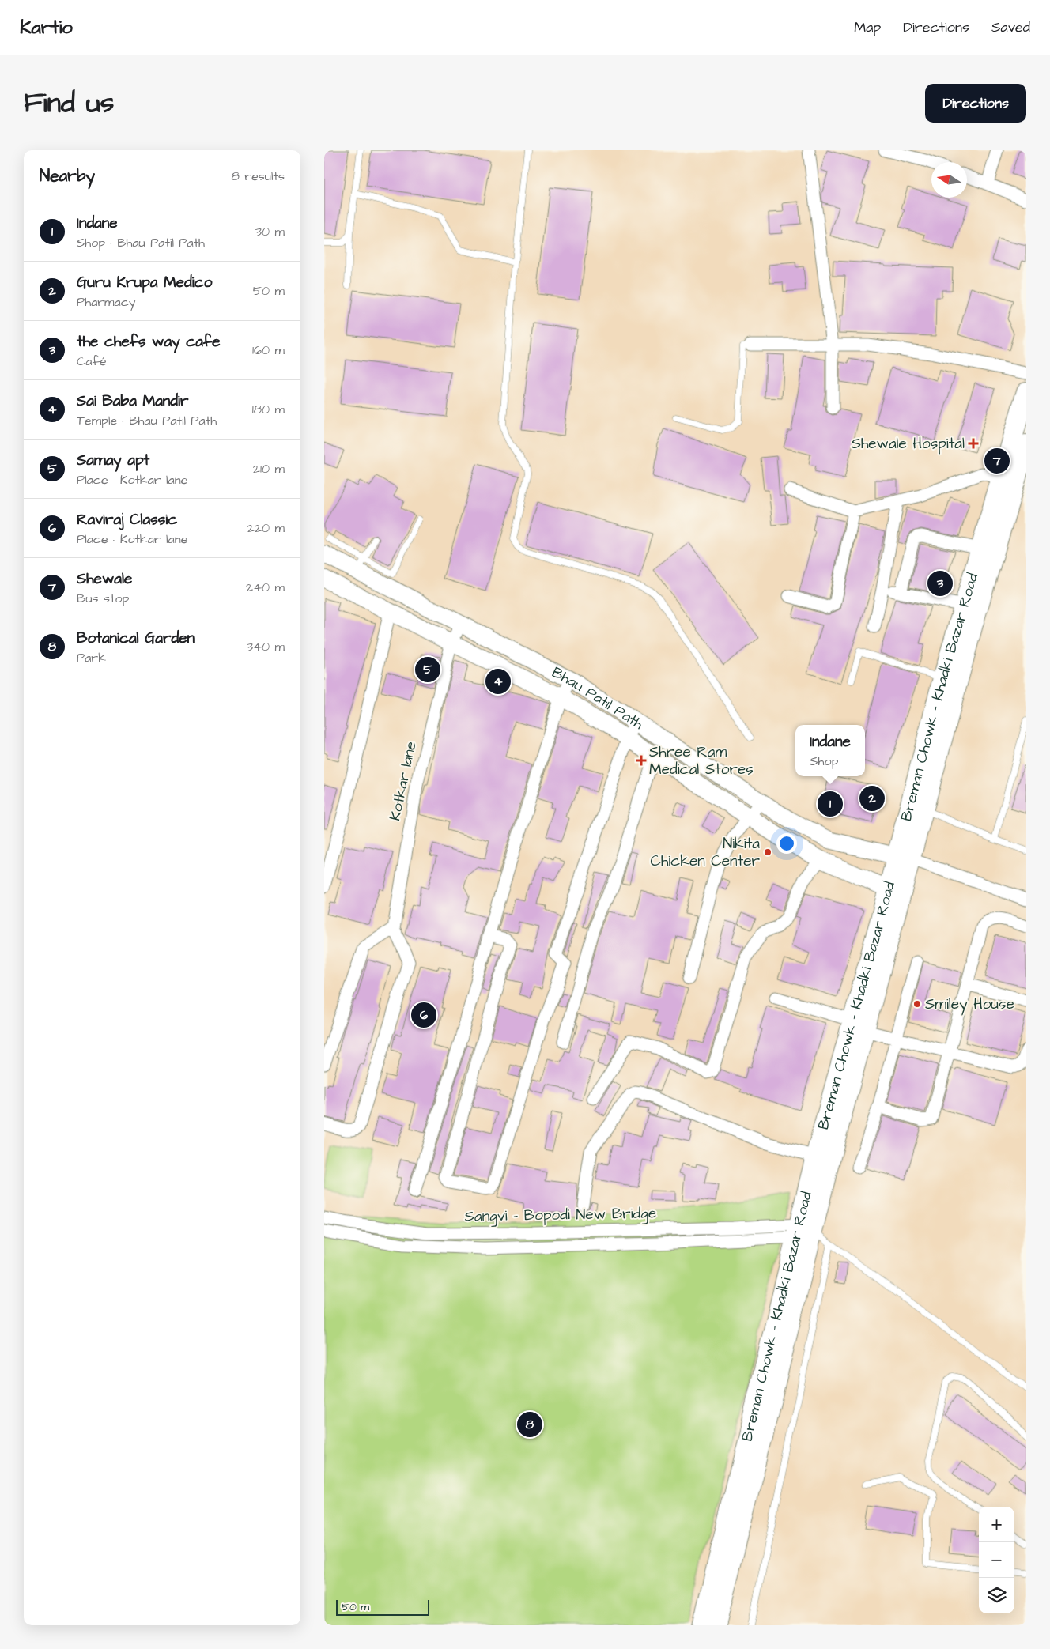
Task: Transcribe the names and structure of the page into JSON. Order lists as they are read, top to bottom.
{
  "streets": {
    "main road": ["Breman Chowk - Khadki Bazar Road", "Bhau Patil Path"],
    "street": ["Kotkar lane", "Sangvi - Bopodi New Bridge"]
  },
  "crossings": [
    ["Breman Chowk - Khadki Bazar Road", "Bhau Patil Path"],
    ["Breman Chowk - Khadki Bazar Road", "Sangvi - Bopodi New Bridge"],
    ["Bhau Patil Path", "Kotkar lane"]
  ],
  "places": {
    "health": ["Shewale Hospital", "Shree Ram Medical Stores"],
    "other": ["Nikita Chicken Center", "Smiley House"]
  },
  "scale_bar": "50 m",
  "north": "left",
  "page": {
    "header": "Kartio",
    "nav": ["Map", "Directions", "Saved"],
    "title": "Find us",
    "buttons": "Directions",
    "heading": ["Nearby", "8 results"],
    "list": [
      {
        "mark": "1",
        "name": "Indane",
        "note": "Shop · Bhau Patil Path",
        "value": "30 m"
      },
      {
        "mark": "2",
        "name": "Guru Krupa Medico",
        "note": "Pharmacy",
        "value": "50 m"
      },
      {
        "mark": "3",
        "name": "the chefs way cafe",
        "note": "Café",
        "value": "160 m"
      },
      {
        "mark": "4",
        "name": "Sai Baba Mandir",
        "note": "Temple · Bhau Patil Path",
        "value": "180 m"
      },
      {
        "mark": "5",
        "name": "Samay apt",
        "note": "Place · Kotkar lane",
        "value": "210 m"
      },
      {
        "mark": "6",
        "name": "Raviraj Classic",
        "note": "Place · Kotkar lane",
        "value": "220 m"
      },
      {
        "mark": "7",
        "name": "Shewale",
        "note": "Bus stop",
        "value": "240 m"
      },
      {
        "mark": "8",
        "name": "Botanical Garden",
        "note": "Park",
        "value": "340 m"
      }
    ],
    "pins": [
      "7",
      "3",
      "5",
      "4",
      "2",
      "1",
      "6",
      "8"
    ],
    "popup": ["Indane", "Shop"],
    "map_buttons": ["+", "−"],
    "scale": "50 m"
  }
}
